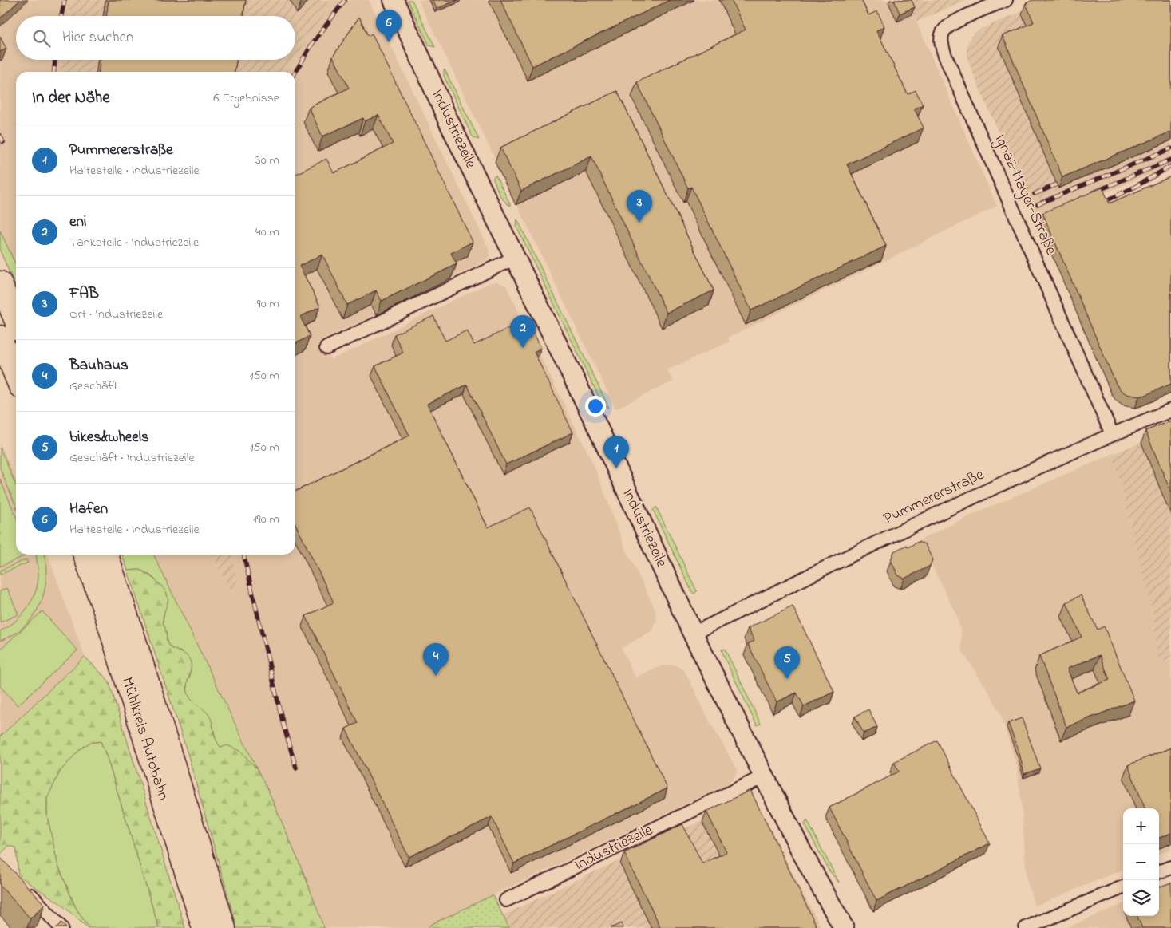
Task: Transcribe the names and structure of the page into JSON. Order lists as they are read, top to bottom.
{
  "streets": {
    "highway": ["Mühlkreis Autobahn"],
    "main road": ["Industriezeile"],
    "street": ["Ignaz-Mayer-Straße", "Pummererstraße"]
  },
  "crossings": [
    ["Industriezeile", "Pummererstraße"],
    ["Ignaz-Mayer-Straße", "Pummererstraße"]
  ],
  "page": {
    "pins": [
      "6",
      "3",
      "2",
      "1",
      "4",
      "5"
    ],
    "search": "Hier suchen",
    "heading": ["In der Nähe", "6 Ergebnisse"],
    "list": [
      {
        "mark": "1",
        "name": "Pummererstraße",
        "note": "Haltestelle · Industriezeile",
        "value": "30 m"
      },
      {
        "mark": "2",
        "name": "eni",
        "note": "Tankstelle · Industriezeile",
        "value": "40 m"
      },
      {
        "mark": "3",
        "name": "FAB",
        "note": "Ort · Industriezeile",
        "value": "90 m"
      },
      {
        "mark": "4",
        "name": "Bauhaus",
        "note": "Geschäft",
        "value": "150 m"
      },
      {
        "mark": "5",
        "name": "bikes&wheels",
        "note": "Geschäft · Industriezeile",
        "value": "150 m"
      },
      {
        "mark": "6",
        "name": "Hafen",
        "note": "Haltestelle · Industriezeile",
        "value": "190 m"
      }
    ],
    "map_buttons": ["+", "−"]
  }
}
